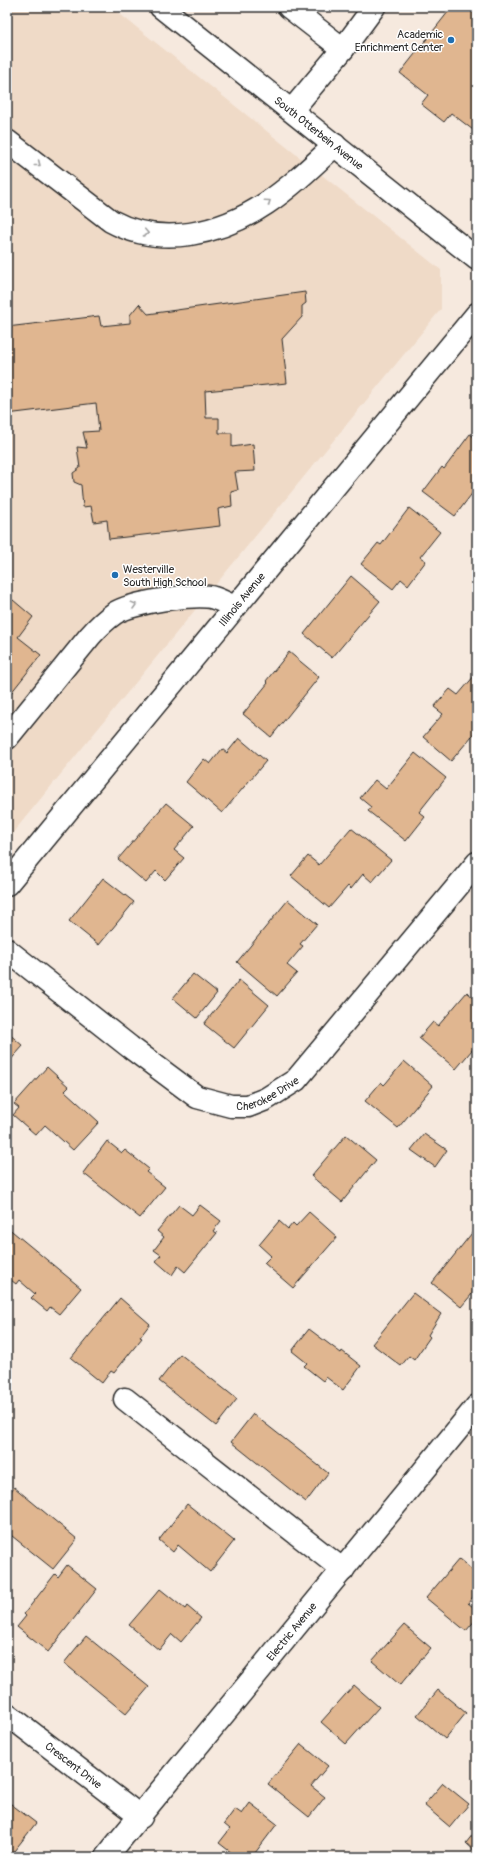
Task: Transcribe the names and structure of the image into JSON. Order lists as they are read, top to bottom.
{
  "streets": {
    "street": [
      "South Otterbein Avenue",
      "Illinois Avenue",
      "Cherokee Drive",
      "Electric Avenue",
      "Crescent Drive"
    ]
  },
  "crossings": [
    ["Electric Avenue", "Crescent Drive"]
  ],
  "places": ["Academic Enrichment Center", "Westerville South High School"]
}
